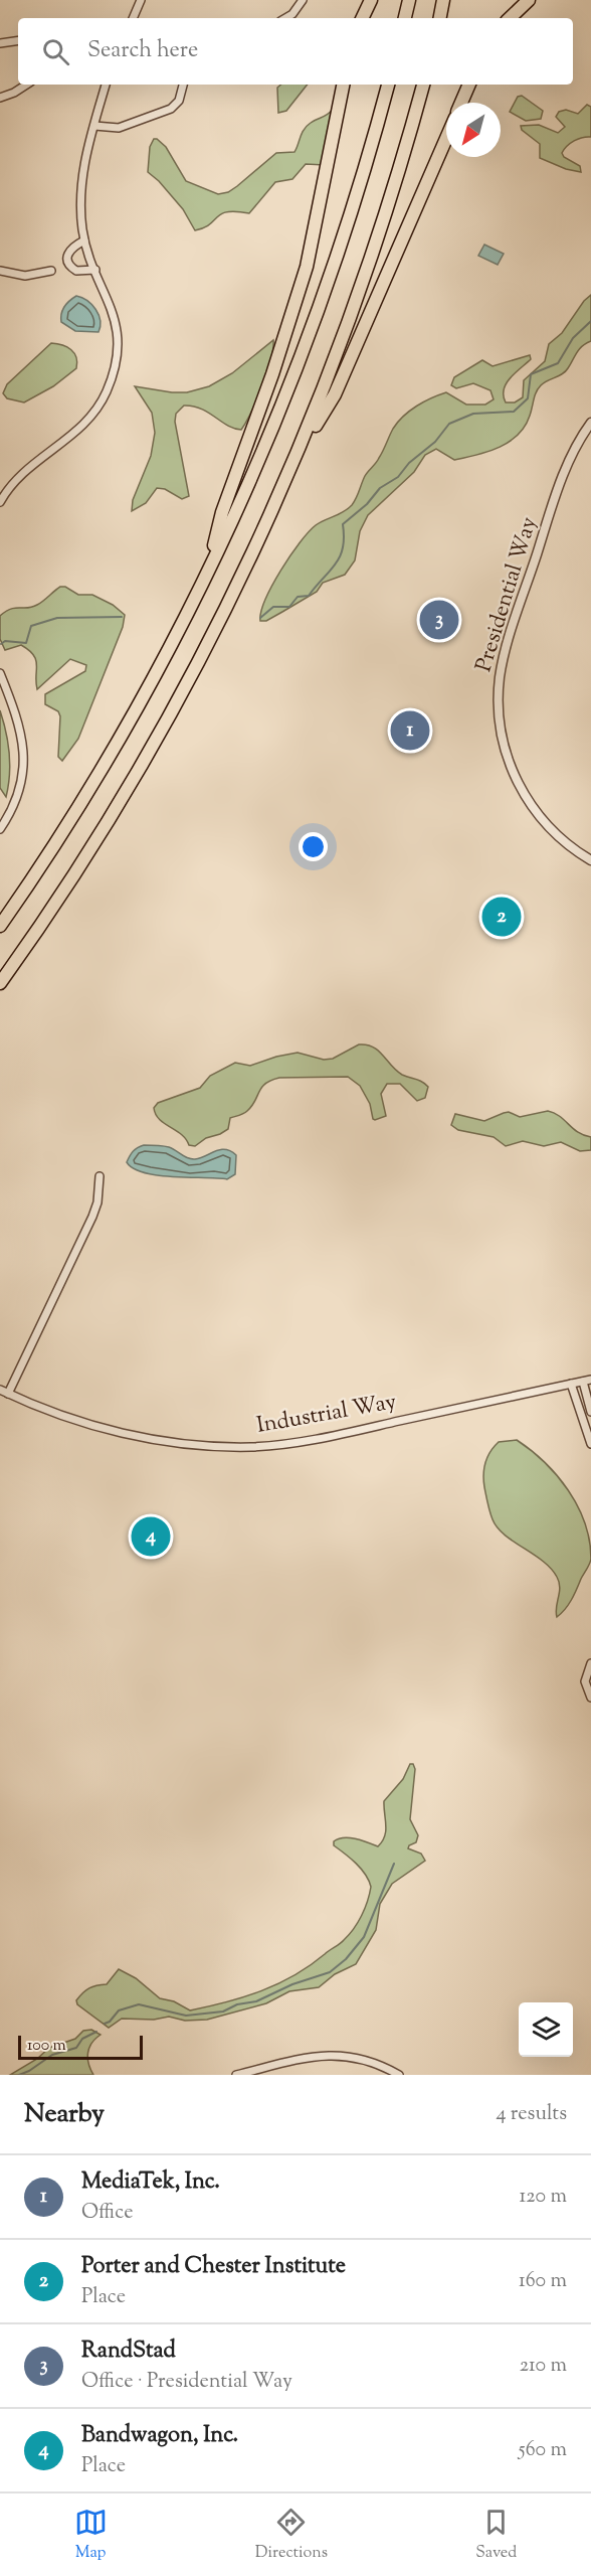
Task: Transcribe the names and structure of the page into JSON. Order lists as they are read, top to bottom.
{
  "streets": {
    "street": ["Presidential Way", "Industrial Way"]
  },
  "scale_bar": "100 m",
  "north": "bottom left",
  "page": {
    "search": "Search here",
    "pins": [
      "3",
      "1",
      "2",
      "4"
    ],
    "scale": "100 m",
    "heading": ["Nearby", "4 results"],
    "list": [
      {
        "mark": "1",
        "name": "MediaTek, Inc.",
        "note": "Office",
        "value": "120 m"
      },
      {
        "mark": "2",
        "name": "Porter and Chester Institute",
        "note": "Place",
        "value": "160 m"
      },
      {
        "mark": "3",
        "name": "RandStad",
        "note": "Office · Presidential Way",
        "value": "210 m"
      },
      {
        "mark": "4",
        "name": "Bandwagon, Inc.",
        "note": "Place",
        "value": "560 m"
      }
    ],
    "nav": ["Map", "Directions", "Saved"]
  }
}
